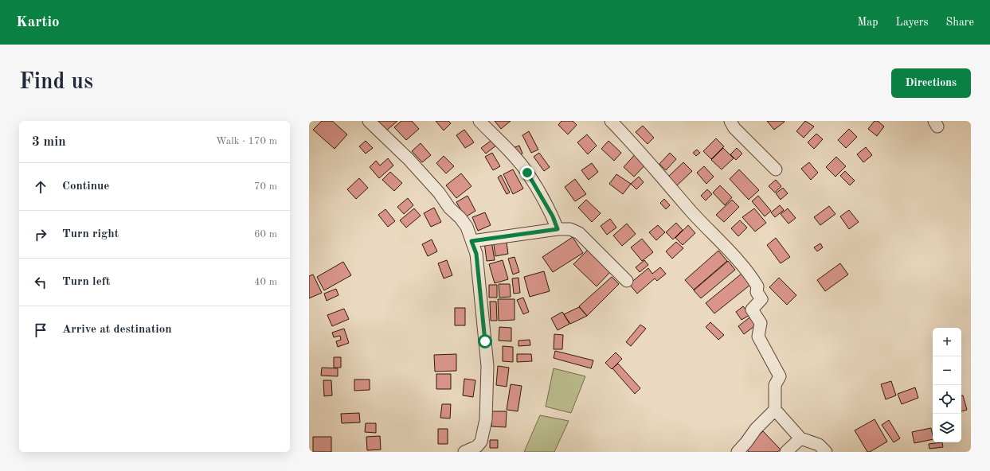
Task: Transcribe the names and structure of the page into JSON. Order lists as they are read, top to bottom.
{
  "page": {
    "header": "Kartio",
    "nav": ["Map", "Layers", "Share"],
    "buttons": "Directions",
    "title": "Find us",
    "heading": ["3 min", "Walk · 170 m"],
    "list": [
      ["Continue", "70 m"],
      ["Turn right", "60 m"],
      ["Turn left", "40 m"],
      "Arrive at destination"
    ],
    "map_buttons": ["+", "−"]
  }
}
